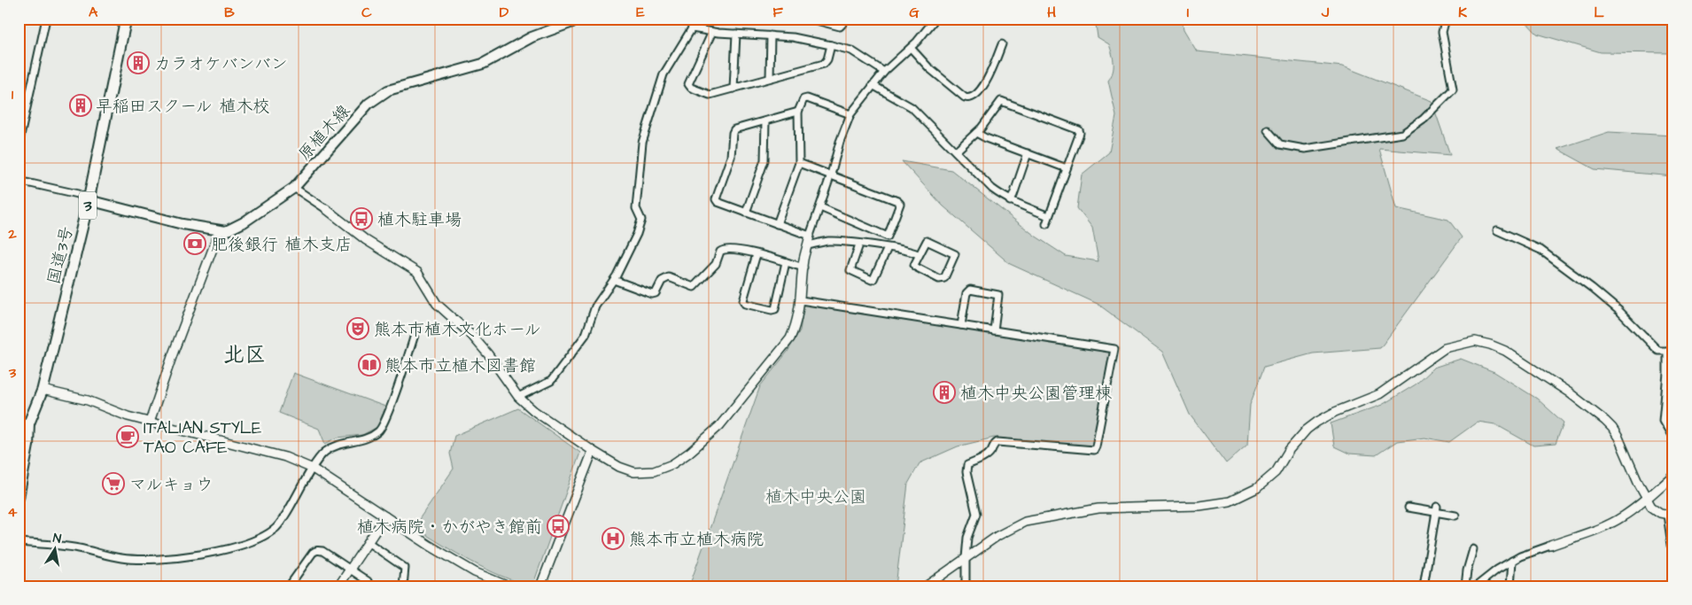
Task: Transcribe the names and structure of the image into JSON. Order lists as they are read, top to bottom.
{
  "streets": {
    "highway": ["3", "国道3号"],
    "main road": ["原植木線"]
  },
  "crossings": [
    ["原植木線", "国道3号"]
  ],
  "districts": ["北区"],
  "parks": ["植木中央公園"],
  "places": {
    "building": ["カラオケバンバン", "早稲田スクール 植木校", "植木中央公園管理棟"],
    "bus stop": ["植木駐車場", "植木病院・かがやき館前"],
    "bank": ["肥後銀行 植木支店"],
    "theatre": ["熊本市植木文化ホール"],
    "library": ["熊本市立植木図書館"],
    "cafe": ["ITALIAN STYLE TAO CAFE"],
    "supermarket": ["マルキョウ"],
    "hospital": ["熊本市立植木病院"]
  },
  "north": "top",
  "grid": {
    "columns": [
      "A",
      "B",
      "C",
      "D",
      "E",
      "F",
      "G",
      "H",
      "I",
      "J",
      "K",
      "L"
    ],
    "rows": [
      "1",
      "2",
      "3",
      "4"
    ]
  }
}
